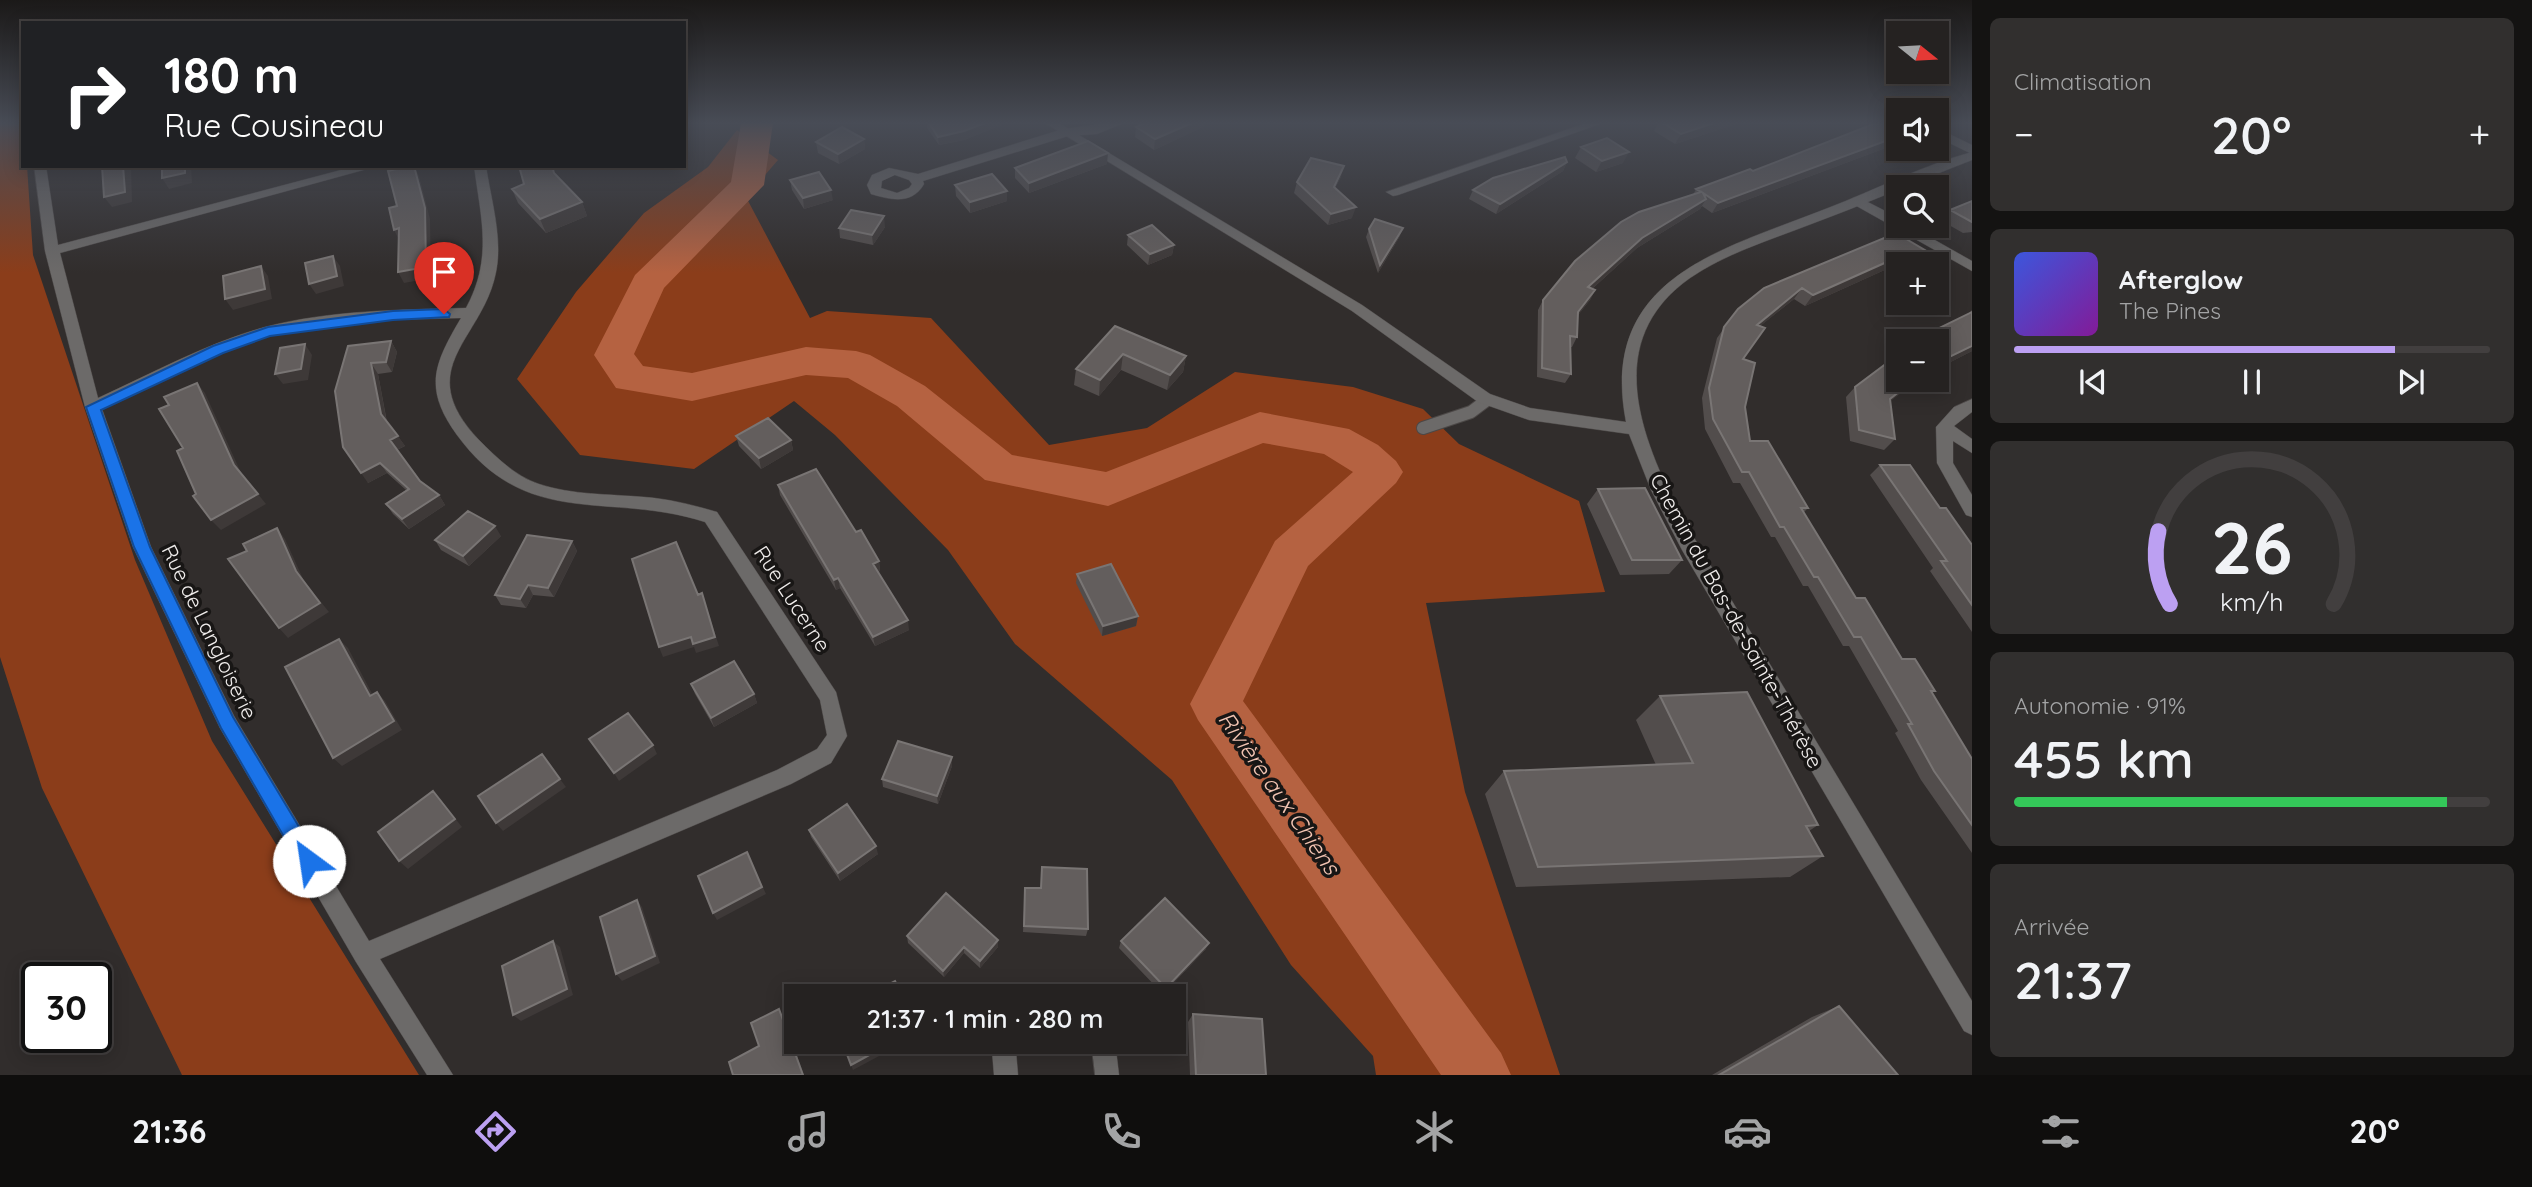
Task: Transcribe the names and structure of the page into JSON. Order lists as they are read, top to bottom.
{
  "streets": {
    "street": ["Rue Lucerne", "Chemin du Bas-de-Sainte-Thérèse", "Rue de Langloiserie"]
  },
  "crossings": [
    ["Rue Lucerne", "Rue de Langloiserie"]
  ],
  "water": ["Rivière aux Chiens"],
  "north": "right",
  "page": {
    "tile": [
      "Climatisation",
      ["Autonomie · 91%", "455 km"],
      ["Arrivée", "21:37"]
    ],
    "map_buttons": ["+", "−"],
    "turn": ["180 m", "Rue Cousineau"],
    "heat": ["−", "20°", "+"],
    "song": ["Afterglow", "The Pines"],
    "limit": "30",
    "trip": "21:37 · 1 min · 280 m",
    "tabs": ["21:36", "20°"],
    "gauge": ["26", "km/h"]
  }
}
